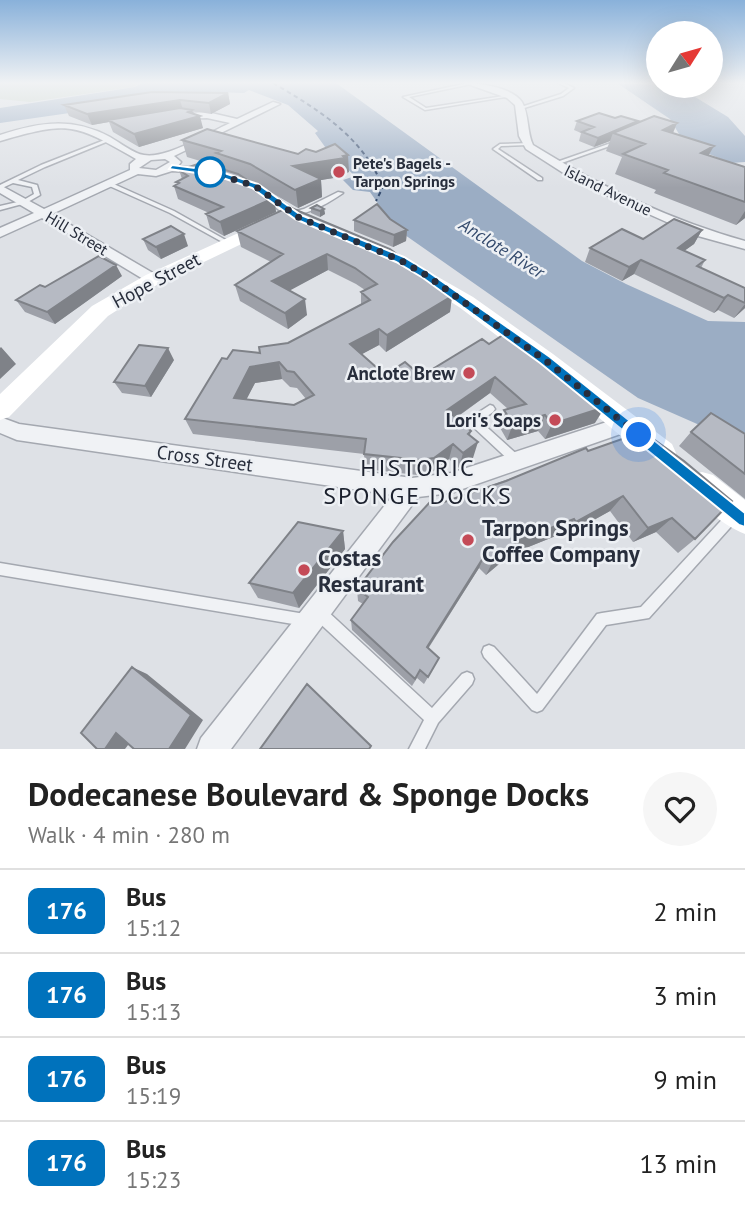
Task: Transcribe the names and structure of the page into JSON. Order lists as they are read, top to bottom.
{
  "streets": {
    "street": [
      "Island Avenue",
      "Hill Street",
      "Hope Street",
      "Cross Street"
    ]
  },
  "crossings": [
    ["Hill Street", "Hope Street"]
  ],
  "districts": ["HISTORIC SPONGE DOCKS"],
  "water": ["Anclote River"],
  "places": [
    "Pete's Bagels - Tarpon Springs",
    "Anclote Brew",
    "Lori's Soaps",
    "Tarpon Springs Coffee Company",
    "Costas Restaurant"
  ],
  "lines": ["bus line 176"],
  "north": "top right",
  "page": {
    "heading": ["Dodecanese Boulevard & Sponge Docks", "Walk · 4 min · 280 m"],
    "list": [
      {
        "mark": "176",
        "name": "Bus",
        "note": "15:12",
        "value": "2 min"
      },
      {
        "mark": "176",
        "name": "Bus",
        "note": "15:13",
        "value": "3 min"
      },
      {
        "mark": "176",
        "name": "Bus",
        "note": "15:19",
        "value": "9 min"
      },
      {
        "mark": "176",
        "name": "Bus",
        "note": "15:23",
        "value": "13 min"
      }
    ]
  }
}
